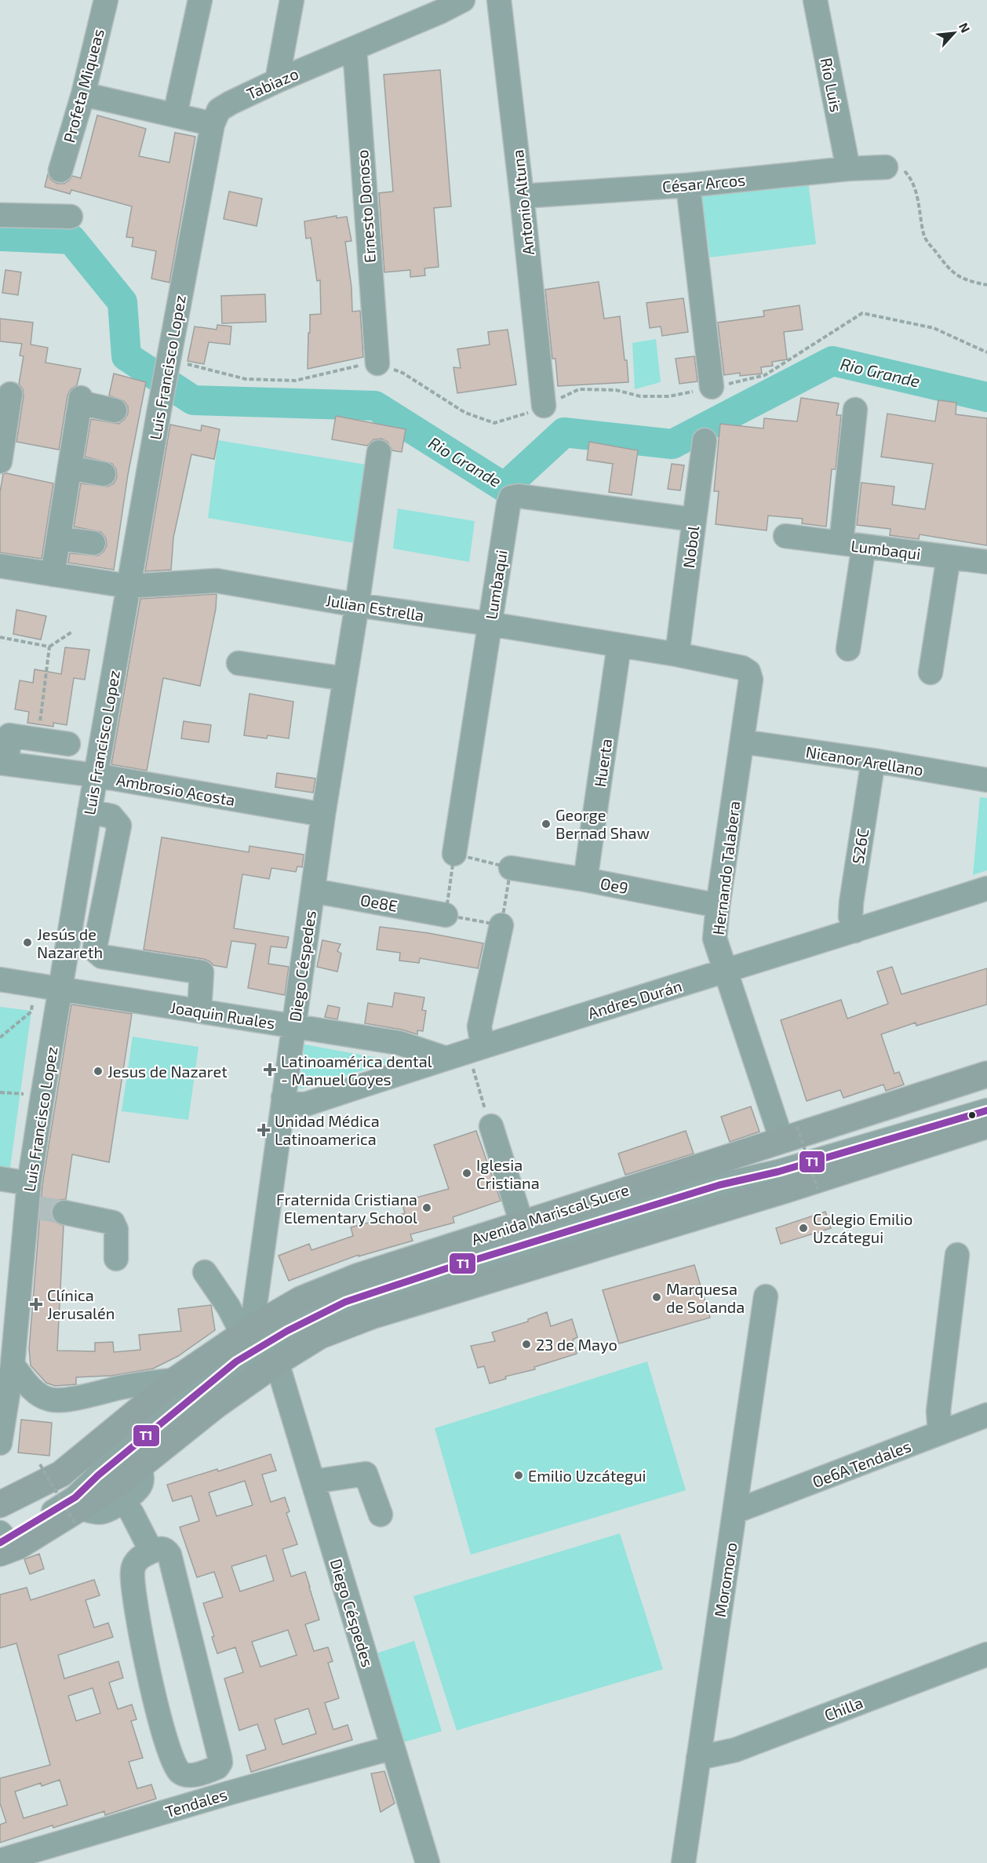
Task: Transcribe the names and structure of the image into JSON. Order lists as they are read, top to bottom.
{
  "streets": {
    "main road": ["Avenida Mariscal Sucre"],
    "street": [
      "Tabiazo",
      "Río Luis",
      "Profeta Miqueas",
      "César Arcos",
      "Antonio Altuna",
      "Ernesto Donoso",
      "Luis Francisco Lopez",
      "Nobol",
      "Lumbaqui",
      "Julian Estrella",
      "Nicanor Arellano",
      "Huerta",
      "Ambrosio Acosta",
      "S26C",
      "Hernando Talabera",
      "Oe9",
      "Oe8E",
      "Diego Céspedes",
      "Andres Durán",
      "Joaquin Ruales",
      "Oe6A Tendales",
      "Moromoro",
      "Chilla",
      "Tendales"
    ]
  },
  "crossings": [
    ["Tabiazo", "Ernesto Donoso"],
    ["Tabiazo", "Luis Francisco Lopez"],
    ["Río Luis", "César Arcos"],
    ["César Arcos", "Antonio Altuna"],
    ["Luis Francisco Lopez", "Julian Estrella"],
    ["Luis Francisco Lopez", "Ambrosio Acosta"],
    ["Luis Francisco Lopez", "Joaquin Ruales"],
    ["Nobol", "Lumbaqui"],
    ["Nobol", "Julian Estrella"],
    ["Lumbaqui", "Julian Estrella"],
    ["Julian Estrella", "Huerta"],
    ["Julian Estrella", "Hernando Talabera"],
    ["Julian Estrella", "Diego Céspedes"],
    ["Nicanor Arellano", "S26C"],
    ["Nicanor Arellano", "Hernando Talabera"],
    ["Huerta", "Oe9"],
    ["Ambrosio Acosta", "Diego Céspedes"],
    ["S26C", "Andres Durán"],
    ["Hernando Talabera", "Oe9"],
    ["Hernando Talabera", "Andres Durán"],
    ["Hernando Talabera", "Avenida Mariscal Sucre"],
    ["Oe8E", "Diego Céspedes"],
    ["Diego Céspedes", "Andres Durán"],
    ["Diego Céspedes", "Joaquin Ruales"],
    ["Diego Céspedes", "Avenida Mariscal Sucre"],
    ["Diego Céspedes", "Tendales"],
    ["Andres Durán", "Joaquin Ruales"],
    ["Oe6A Tendales", "Moromoro"],
    ["Moromoro", "Chilla"]
  ],
  "water": ["Rio Grande"],
  "places": {
    "other": [
      "George Bernad Shaw",
      "Jesús de Nazareth",
      "Jesus de Nazaret",
      "Iglesia Cristiana",
      "Fraternida Cristiana Elementary School",
      "Colegio Emilio Uzcátegui",
      "Marquesa de Solanda",
      "23 de Mayo",
      "Emilio Uzcátegui"
    ],
    "health": ["Latinoamérica dental - Manuel Goyes", "Unidad Médica Latinoamerica", "Clínica Jerusalén"]
  },
  "lines": ["transit line T1"],
  "north": "top right"
}
